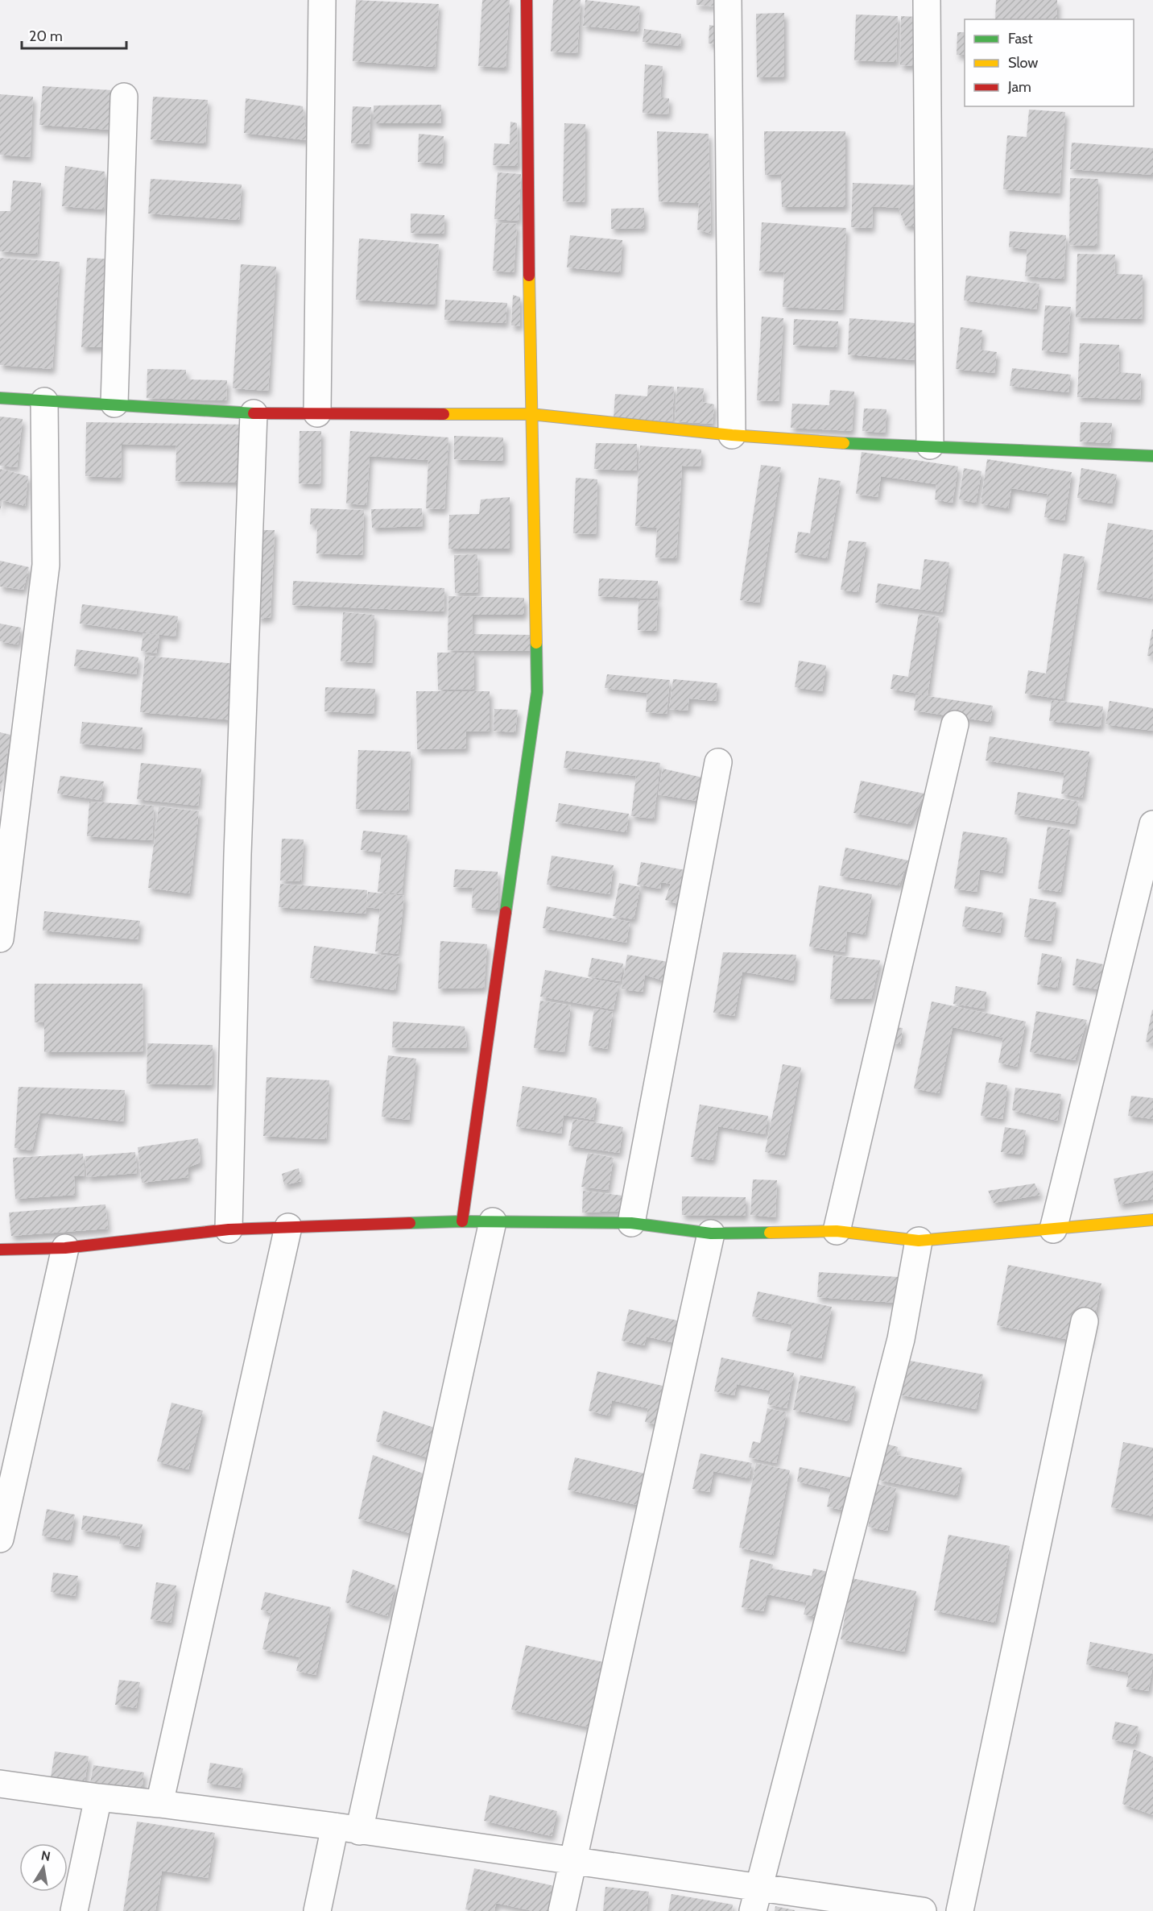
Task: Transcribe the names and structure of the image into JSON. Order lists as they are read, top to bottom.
{
  "legend": ["Fast", "Slow", "Jam"],
  "scale_bar": "20 m",
  "north": "top"
}
